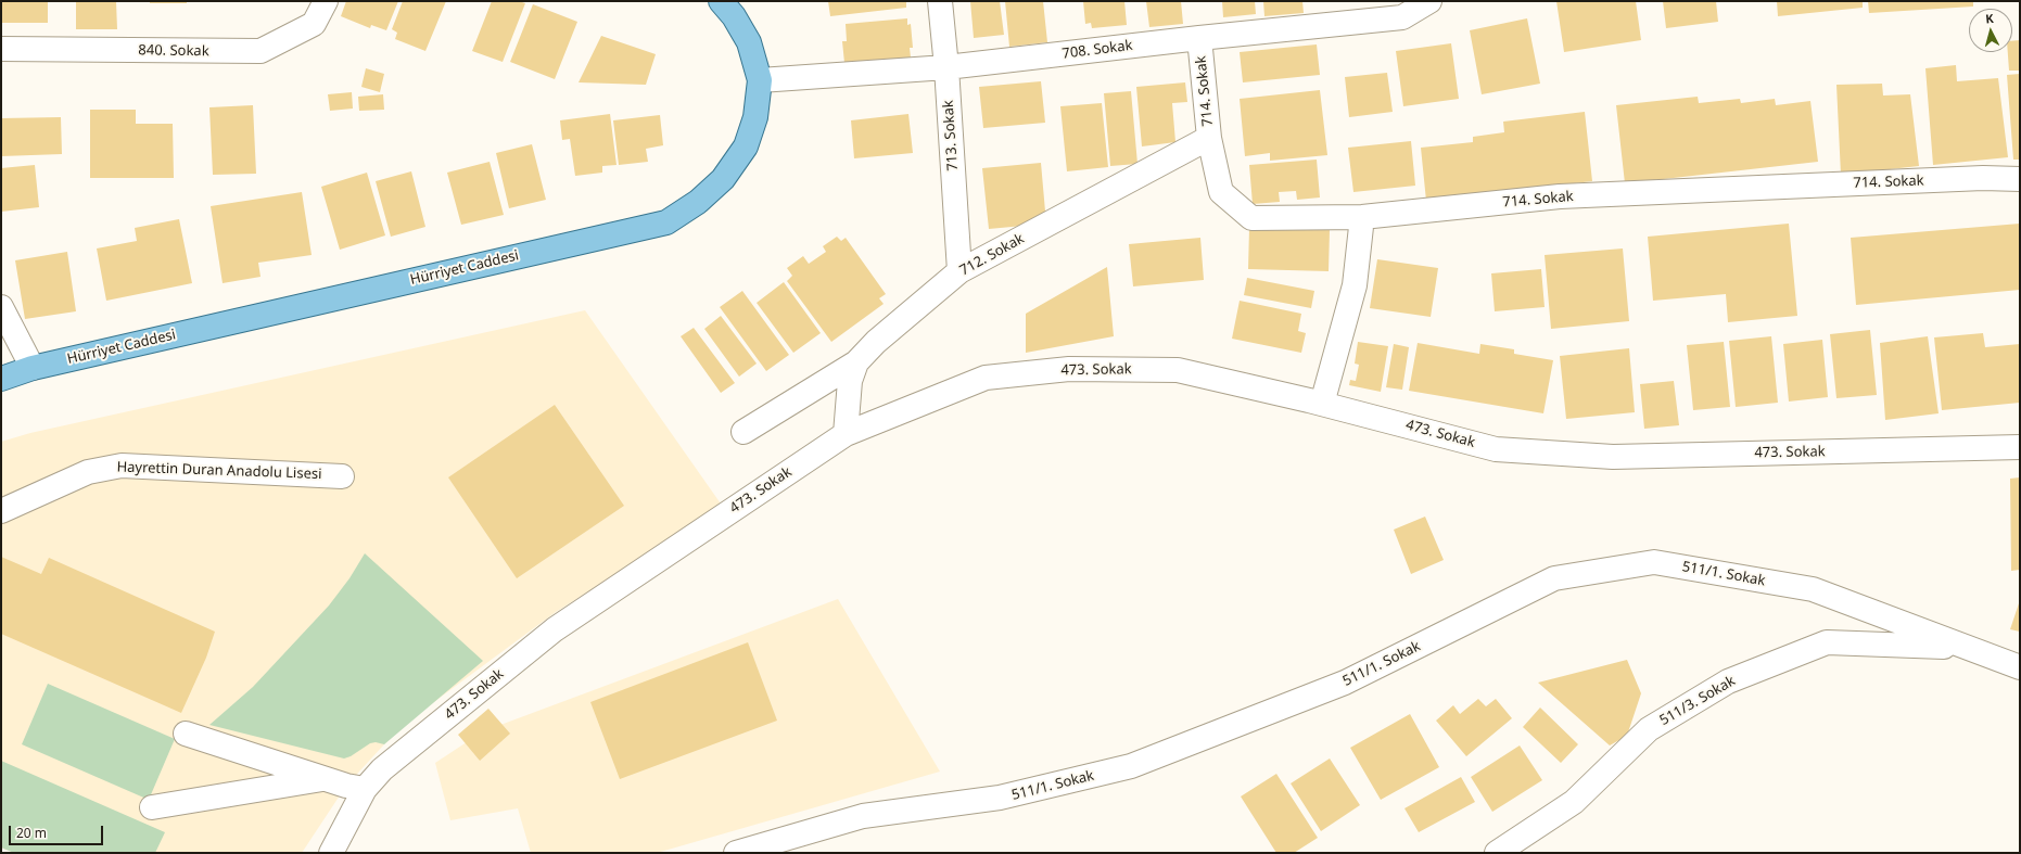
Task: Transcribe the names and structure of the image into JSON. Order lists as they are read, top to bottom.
{
  "streets": {
    "main road": ["Hürriyet Caddesi"],
    "street": [
      "708. Sokak",
      "840. Sokak",
      "714. Sokak",
      "713. Sokak",
      "712. Sokak",
      "473. Sokak",
      "Hayrettin Duran Anadolu Lisesi",
      "511/1. Sokak",
      "511/3. Sokak"
    ]
  },
  "crossings": [
    ["708. Sokak", "714. Sokak"],
    ["708. Sokak", "713. Sokak"],
    ["708. Sokak", "Hürriyet Caddesi"],
    ["714. Sokak", "712. Sokak"],
    ["713. Sokak", "712. Sokak"],
    ["712. Sokak", "473. Sokak"],
    ["511/1. Sokak", "511/3. Sokak"]
  ],
  "scale_bar": "20 m",
  "north": "top"
}
